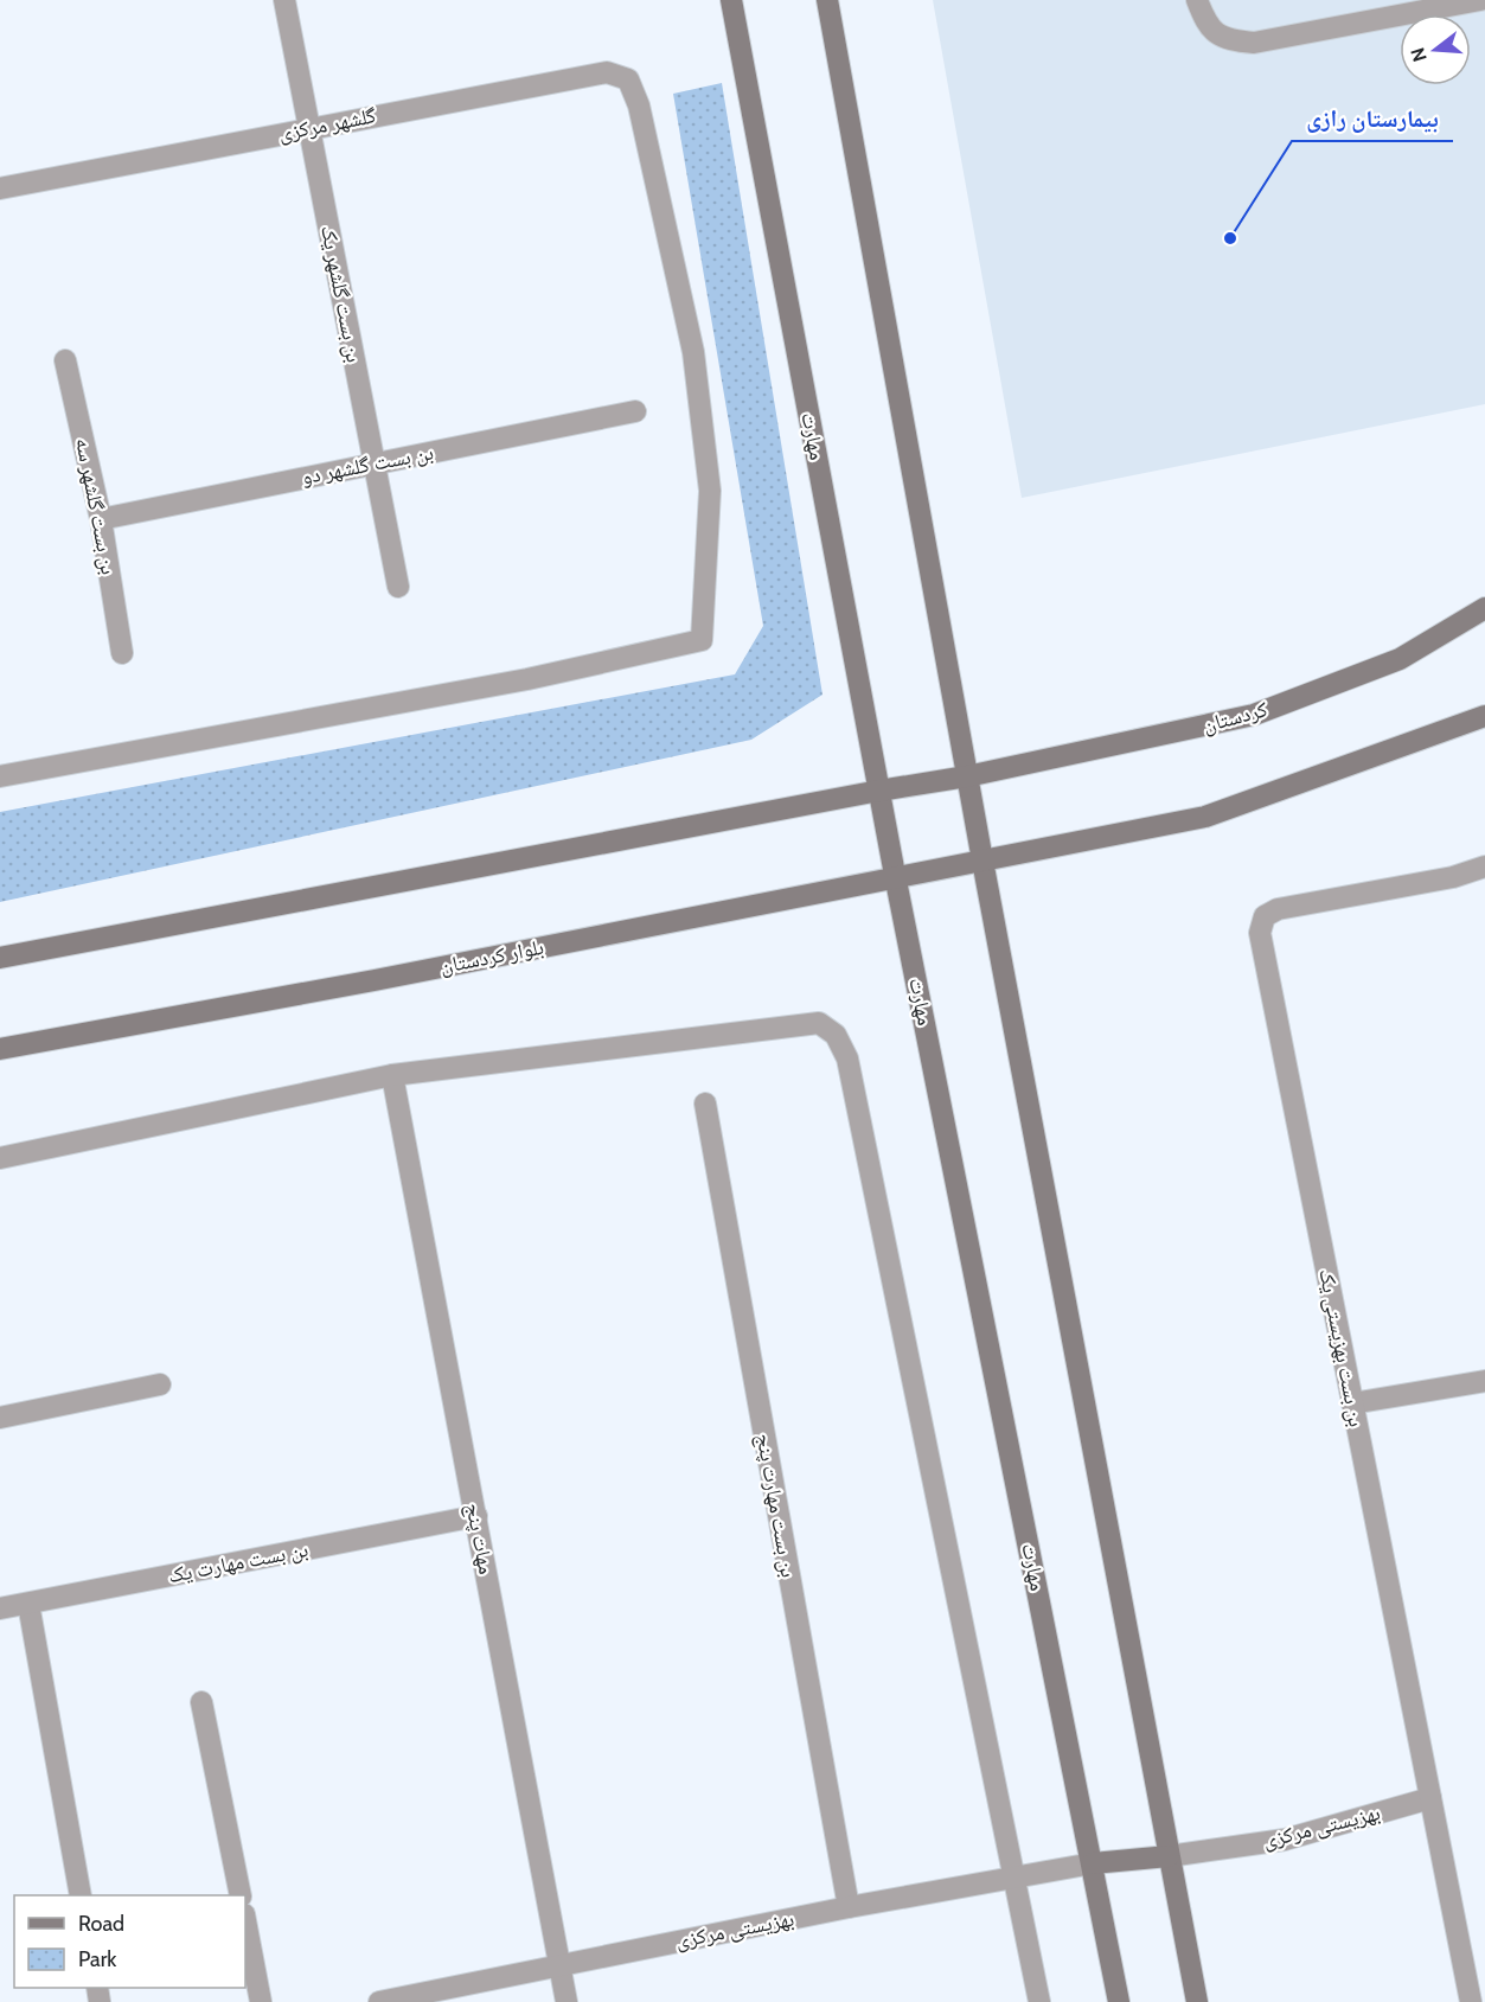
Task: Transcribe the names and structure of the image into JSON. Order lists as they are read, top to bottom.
{
  "streets": {
    "main road": ["مهارت", "کردستان", "بلوار کردستان"],
    "street": [
      "گلشهر مرکزی",
      "بن بست گلشهر یک",
      "بن بست گلشهر دو",
      "بن بست گلشهر سه",
      "بن بست بهزیستی یک",
      "بن بست مهارت پنج",
      "مهات پنج",
      "بن بست مهارت یک",
      "بهزیستی مرکزی"
    ]
  },
  "crossings": [
    ["گلشهر مرکزی", "بن بست گلشهر یک"],
    ["بن بست گلشهر یک", "بن بست گلشهر دو"],
    ["مهارت", "بلوار کردستان"],
    ["مهارت", "بهزیستی مرکزی"],
    ["بن بست گلشهر دو", "بن بست گلشهر سه"],
    ["بن بست بهزیستی یک", "بهزیستی مرکزی"],
    ["بن بست مهارت پنج", "بهزیستی مرکزی"],
    ["مهات پنج", "بن بست مهارت یک"],
    ["مهات پنج", "بهزیستی مرکزی"]
  ],
  "places": ["بیمارستان رازی"],
  "legend": ["Road", "Park"],
  "north": "left"
}
